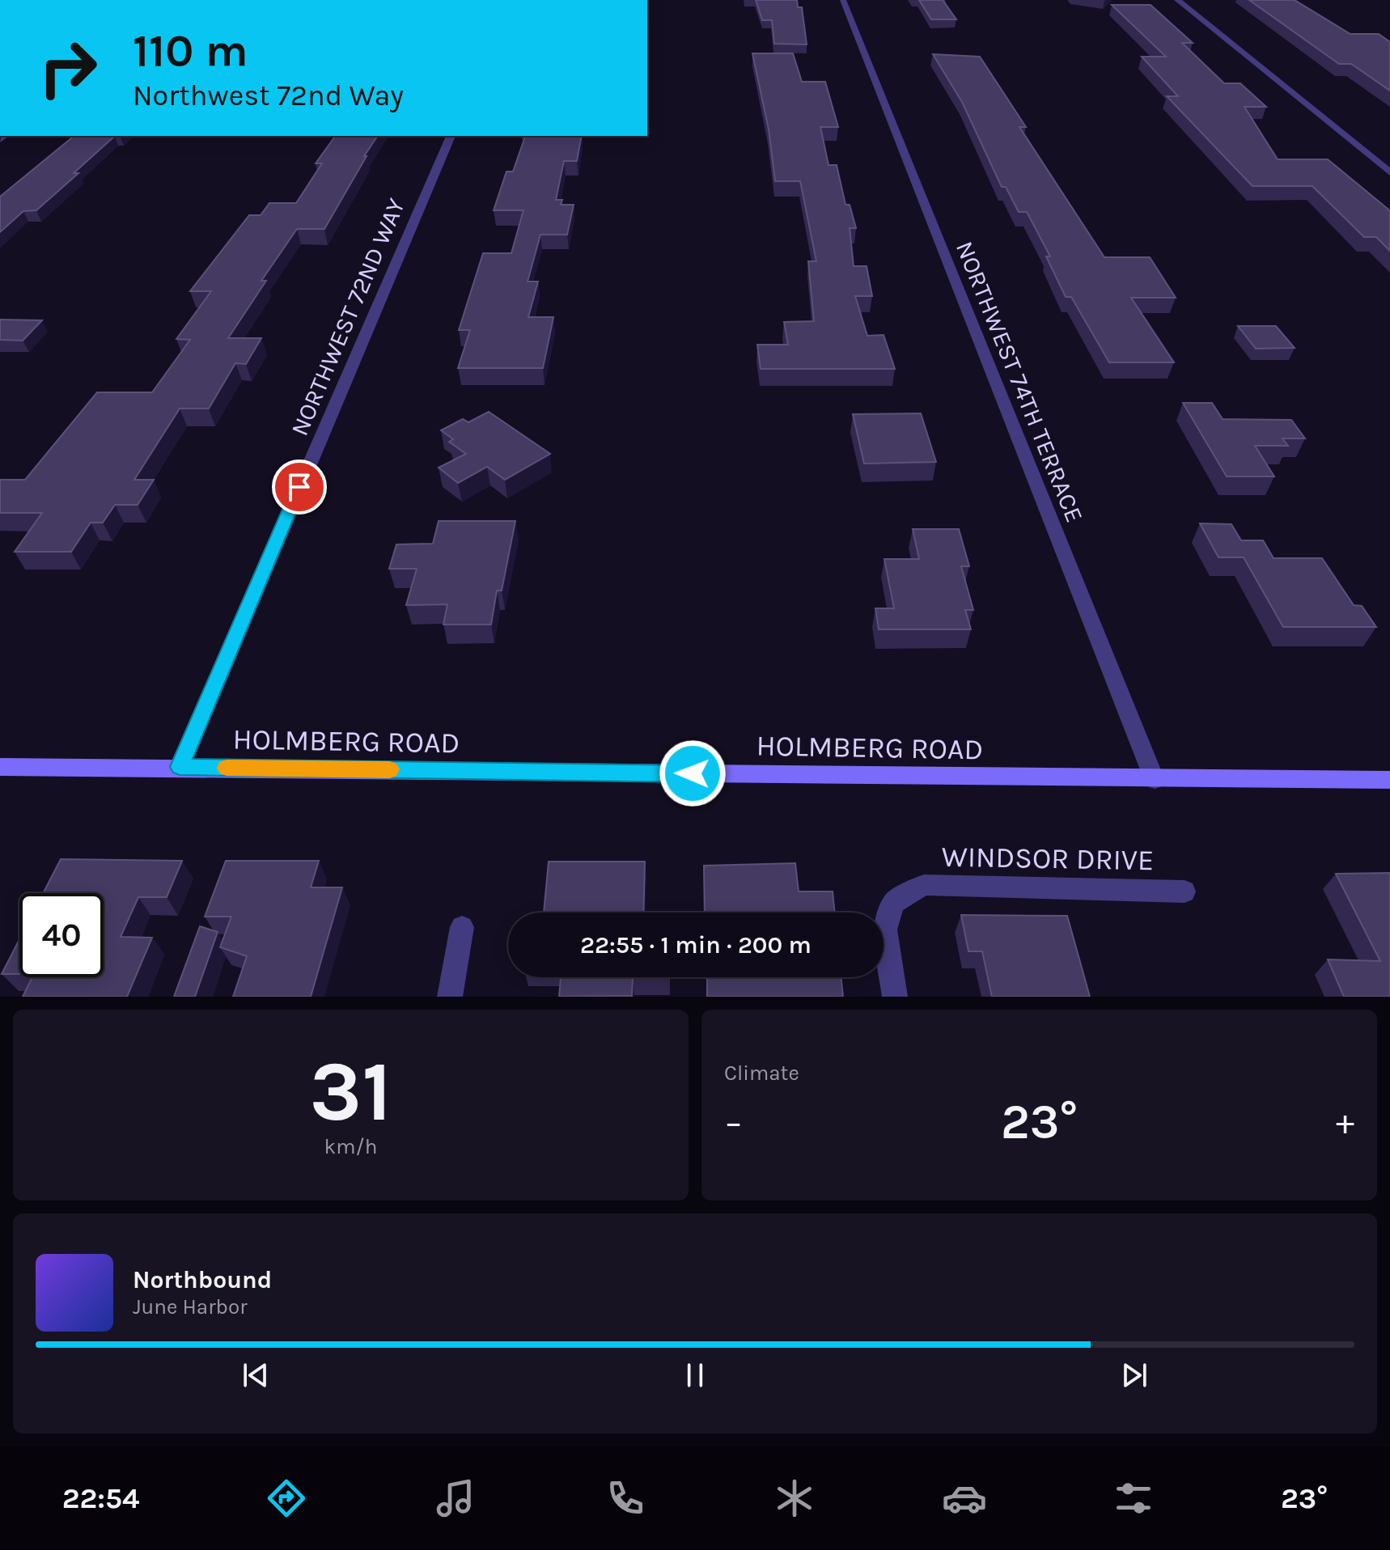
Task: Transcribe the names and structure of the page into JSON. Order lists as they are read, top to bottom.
{
  "streets": {
    "street": [
      "NORTHWEST 72ND WAY",
      "NORTHWEST 74TH TERRACE",
      "HOLMBERG ROAD",
      "WINDSOR DRIVE"
    ]
  },
  "crossings": [
    ["NORTHWEST 72ND WAY", "HOLMBERG ROAD"],
    ["NORTHWEST 74TH TERRACE", "HOLMBERG ROAD"]
  ],
  "page": {
    "turn": ["110 m", "Northwest 72nd Way"],
    "limit": "40",
    "trip": "22:55 · 1 min · 200 m",
    "tile": [
      ["31", "km/h"],
      "Climate"
    ],
    "heat": ["−", "23°", "+"],
    "song": ["Northbound", "June Harbor"],
    "tabs": ["22:54", "23°"]
  }
}
